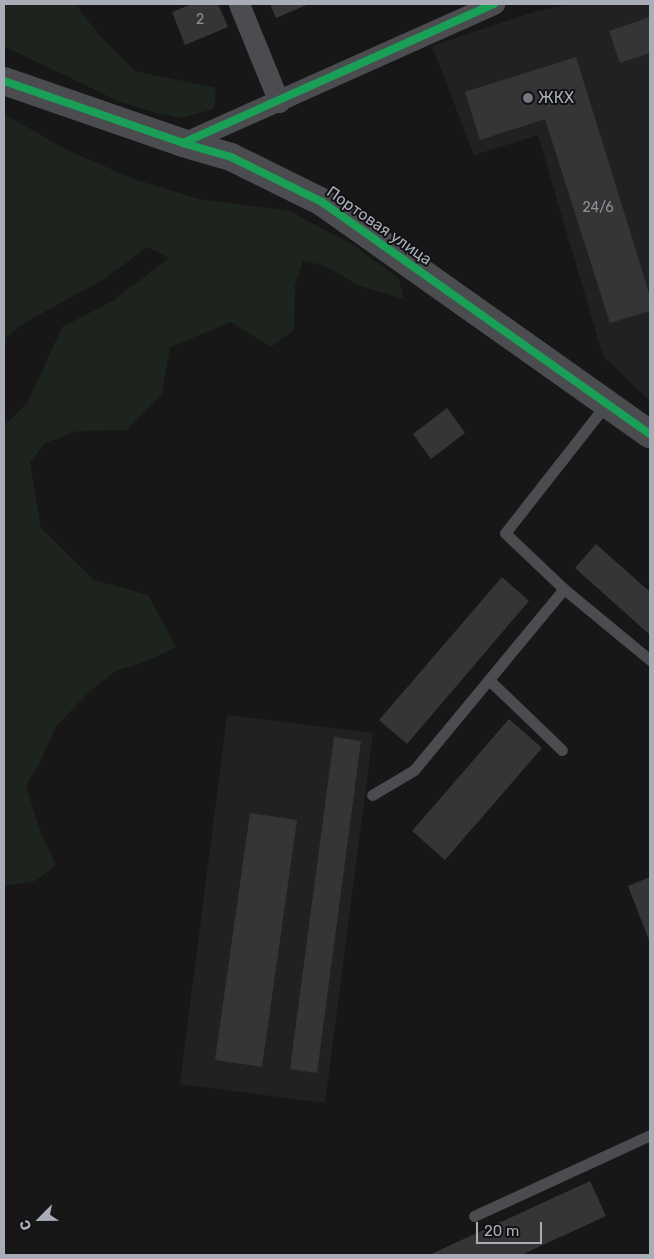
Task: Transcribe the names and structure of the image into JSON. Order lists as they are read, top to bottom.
{
  "streets": {
    "street": ["Портовая улица"]
  },
  "places": ["ЖКХ"],
  "house_numbers": ["2", "24/6"],
  "scale_bar": "20 m",
  "north": "bottom left"
}
